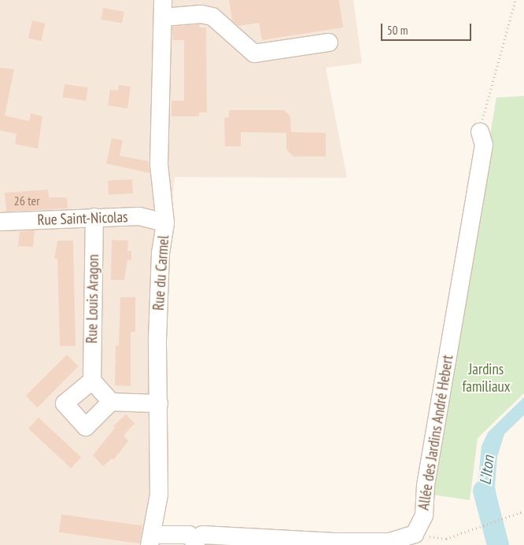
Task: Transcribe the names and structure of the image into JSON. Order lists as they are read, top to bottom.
{
  "streets": {
    "street": [
      "Rue Saint-Nicolas",
      "Rue du Carmel",
      "Rue Louis Aragon",
      "Allée des Jardins André Hebert"
    ]
  },
  "crossings": [
    ["Rue Saint-Nicolas", "Rue du Carmel"],
    ["Rue Saint-Nicolas", "Rue Louis Aragon"]
  ],
  "water": ["L'Iton"],
  "parks": ["Jardins familiaux"],
  "house_numbers": ["26 ter"],
  "scale_bar": "50 m"
}
